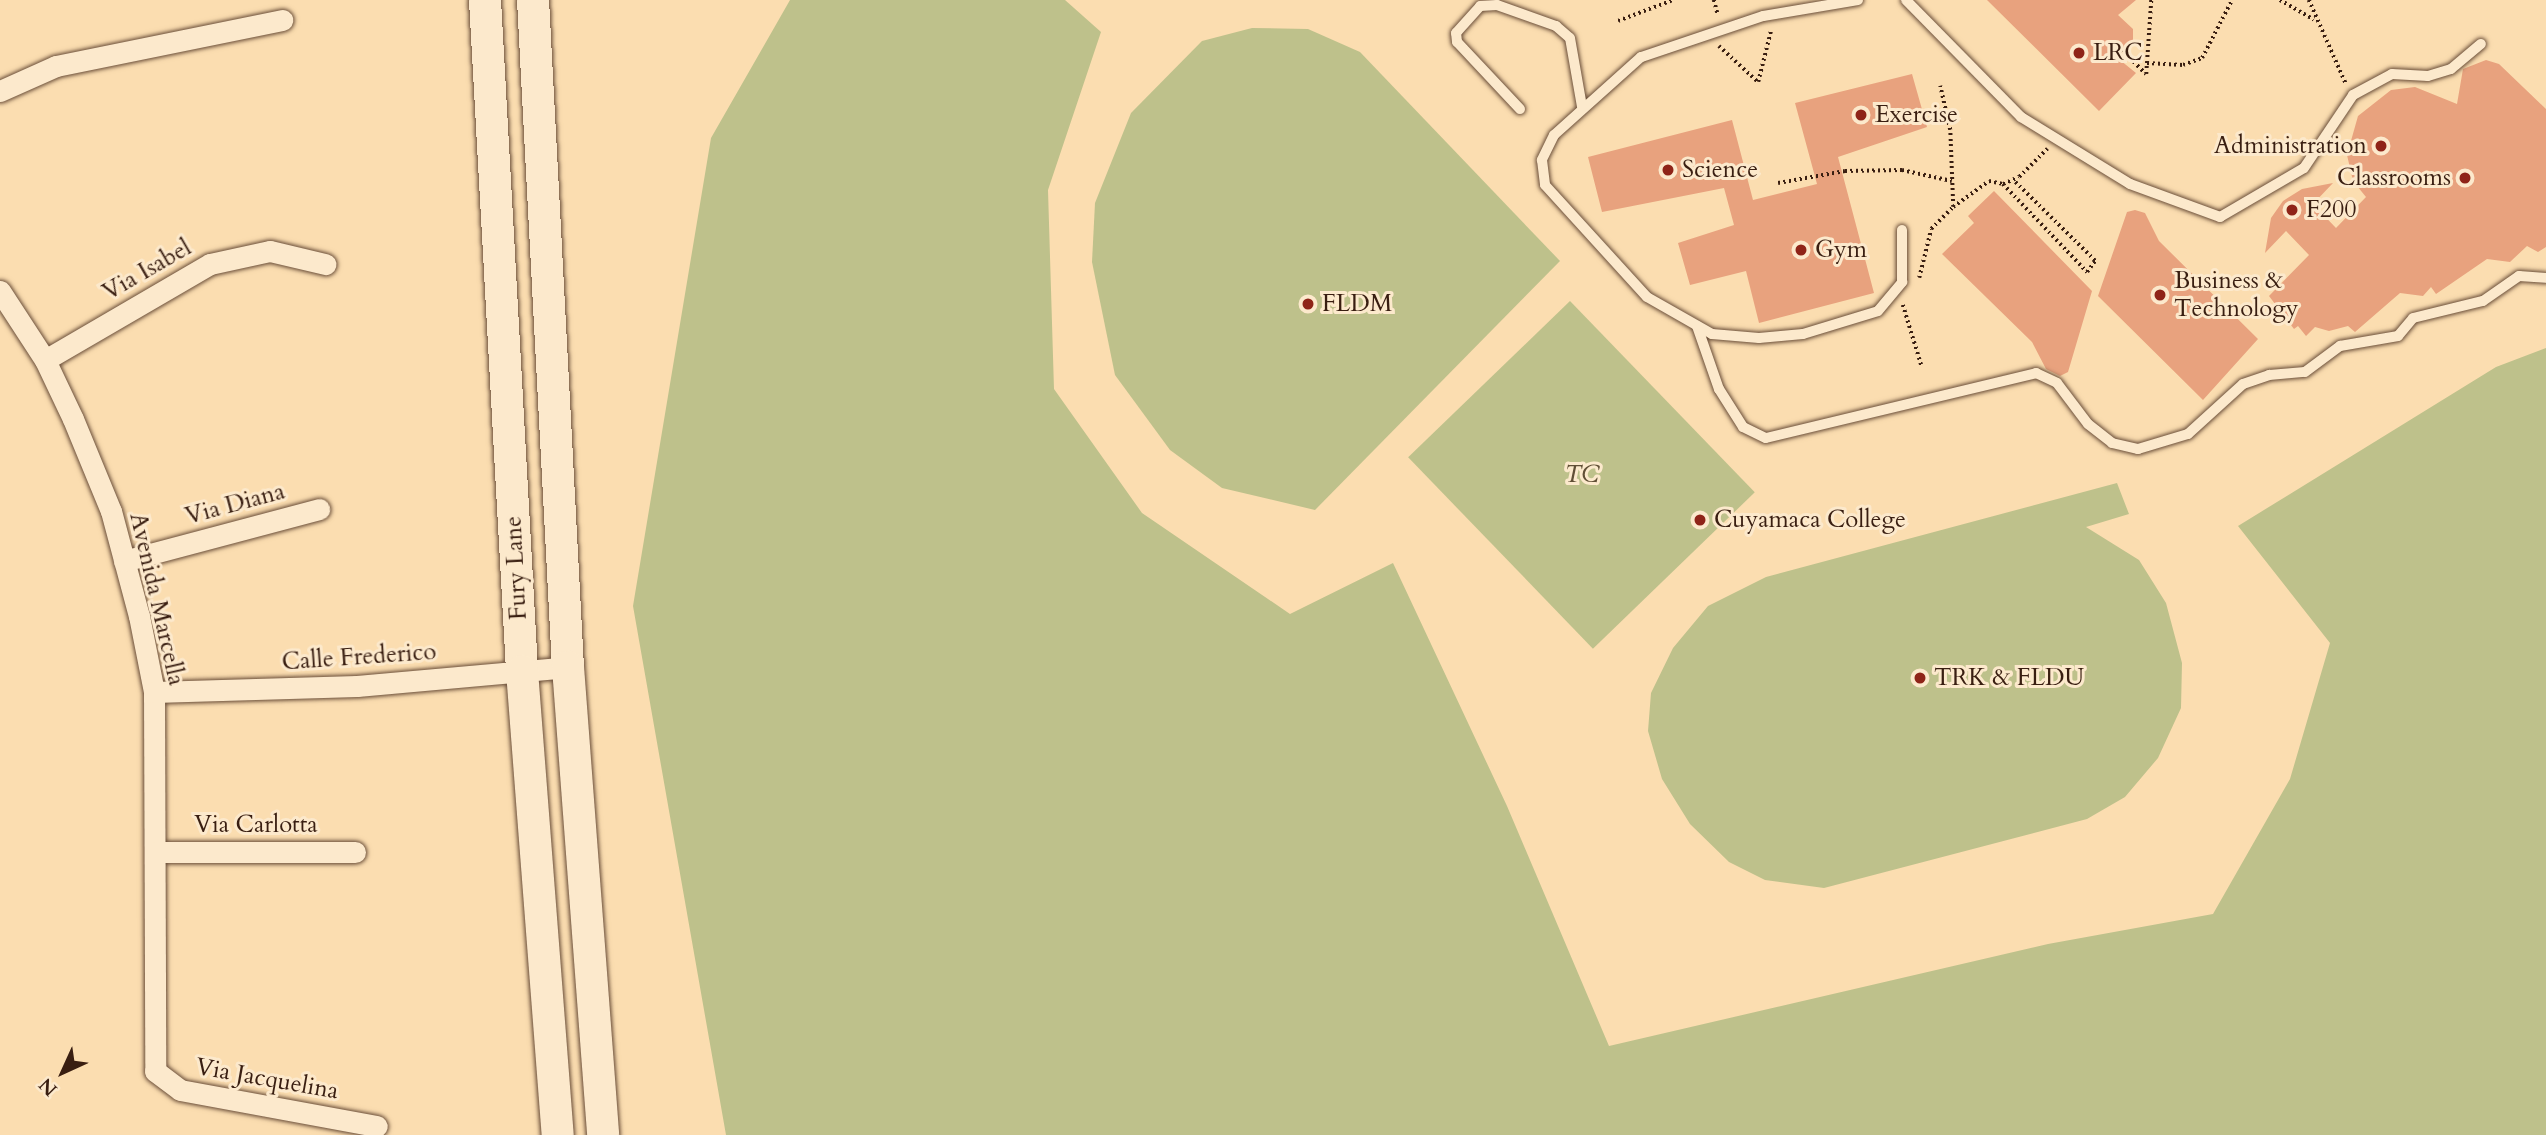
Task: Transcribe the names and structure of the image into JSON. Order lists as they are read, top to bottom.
{
  "streets": {
    "main road": ["Fury Lane"],
    "street": [
      "Via Isabel",
      "Via Diana",
      "Avenida Marcella",
      "Calle Frederico",
      "Via Carlotta",
      "Via Jacquelina"
    ]
  },
  "crossings": [
    ["Via Isabel", "Avenida Marcella"],
    ["Via Diana", "Avenida Marcella"],
    ["Fury Lane", "Calle Frederico"],
    ["Avenida Marcella", "Calle Frederico"],
    ["Avenida Marcella", "Via Carlotta"],
    ["Avenida Marcella", "Via Jacquelina"]
  ],
  "parks": ["TC"],
  "places": [
    "LRC",
    "Exercise",
    "Administration",
    "Science",
    "Classrooms",
    "F200",
    "Gym",
    "Business & Technology",
    "FLDM",
    "Cuyamaca College",
    "TRK & FLDU"
  ],
  "north": "bottom left"
}
